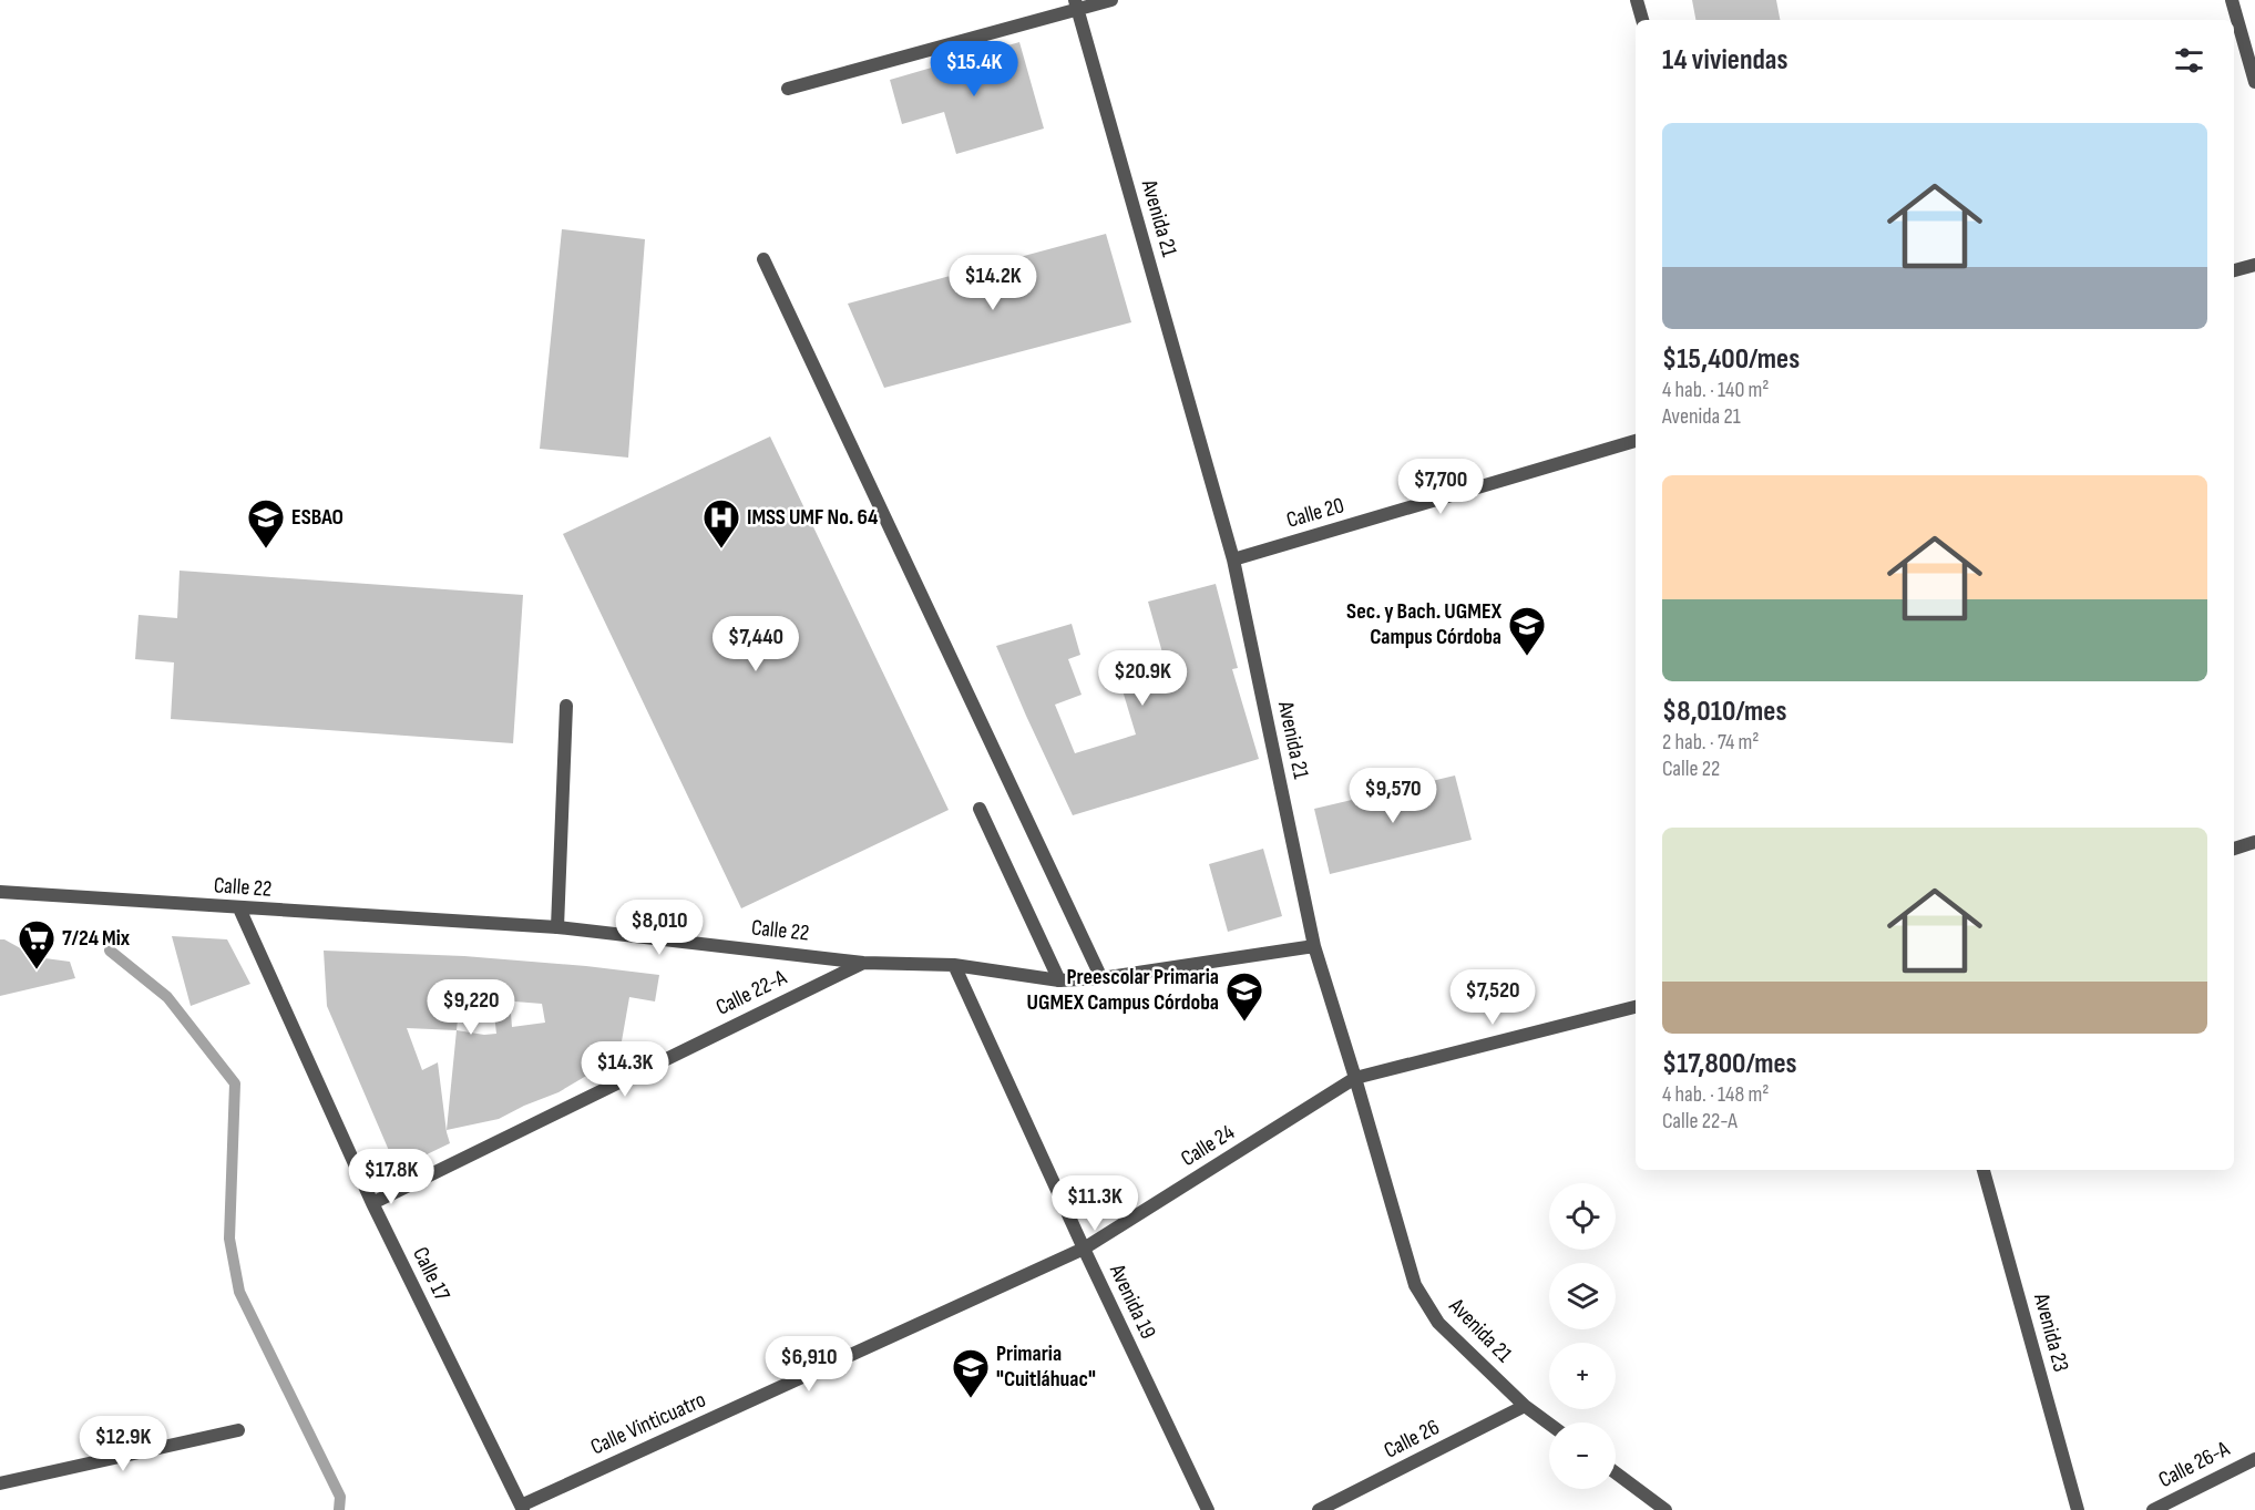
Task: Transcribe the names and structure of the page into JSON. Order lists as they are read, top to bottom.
{
  "streets": {
    "street": [
      "Avenida 21",
      "Calle 20",
      "Calle 22",
      "Calle 22-A",
      "Calle 24",
      "Calle 17",
      "Avenida 19",
      "Avenida 23",
      "Calle Vinticuatro",
      "Calle 26",
      "Calle 26-A"
    ]
  },
  "crossings": [
    ["Avenida 21", "Calle 20"],
    ["Avenida 21", "Calle 22"],
    ["Avenida 21", "Calle 24"],
    ["Avenida 21", "Calle 26"],
    ["Calle 22", "Calle 22-A"],
    ["Calle 22", "Calle 17"],
    ["Calle 22", "Avenida 19"],
    ["Calle 22-A", "Calle 17"],
    ["Calle 24", "Avenida 19"],
    ["Calle 24", "Calle Vinticuatro"],
    ["Calle 17", "Calle Vinticuatro"],
    ["Avenida 19", "Calle Vinticuatro"]
  ],
  "places": {
    "school or university": [
      "ESBAO",
      "Sec. y Bach. UGMEX Campus Córdoba",
      "Preescolar Primaria UGMEX Campus Córdoba",
      "Primaria \"Cuitláhuac\""
    ],
    "hospital": ["IMSS UMF No. 64"],
    "supermarket": ["7/24 Mix"]
  },
  "page": {
    "heading": "14 viviendas",
    "price": [
      "$15.4K",
      "$14.2K",
      "$7,700",
      "$7,440",
      "$20.9K",
      "$9,570",
      "$8,010",
      "$7,520",
      "$9,220",
      "$14.3K",
      "$17.8K",
      "$11.3K",
      "$6,910",
      "$12.9K"
    ],
    "list": [
      {
        "name": "$15,400/mes",
        "note": "4 hab. · 140 m² · Avenida 21"
      },
      {
        "name": "$8,010/mes",
        "note": "2 hab. · 74 m² · Calle 22"
      },
      {
        "name": "$17,800/mes",
        "note": "4 hab. · 148 m² · Calle 22-A"
      }
    ],
    "map_buttons": ["+", "−"]
  }
}
